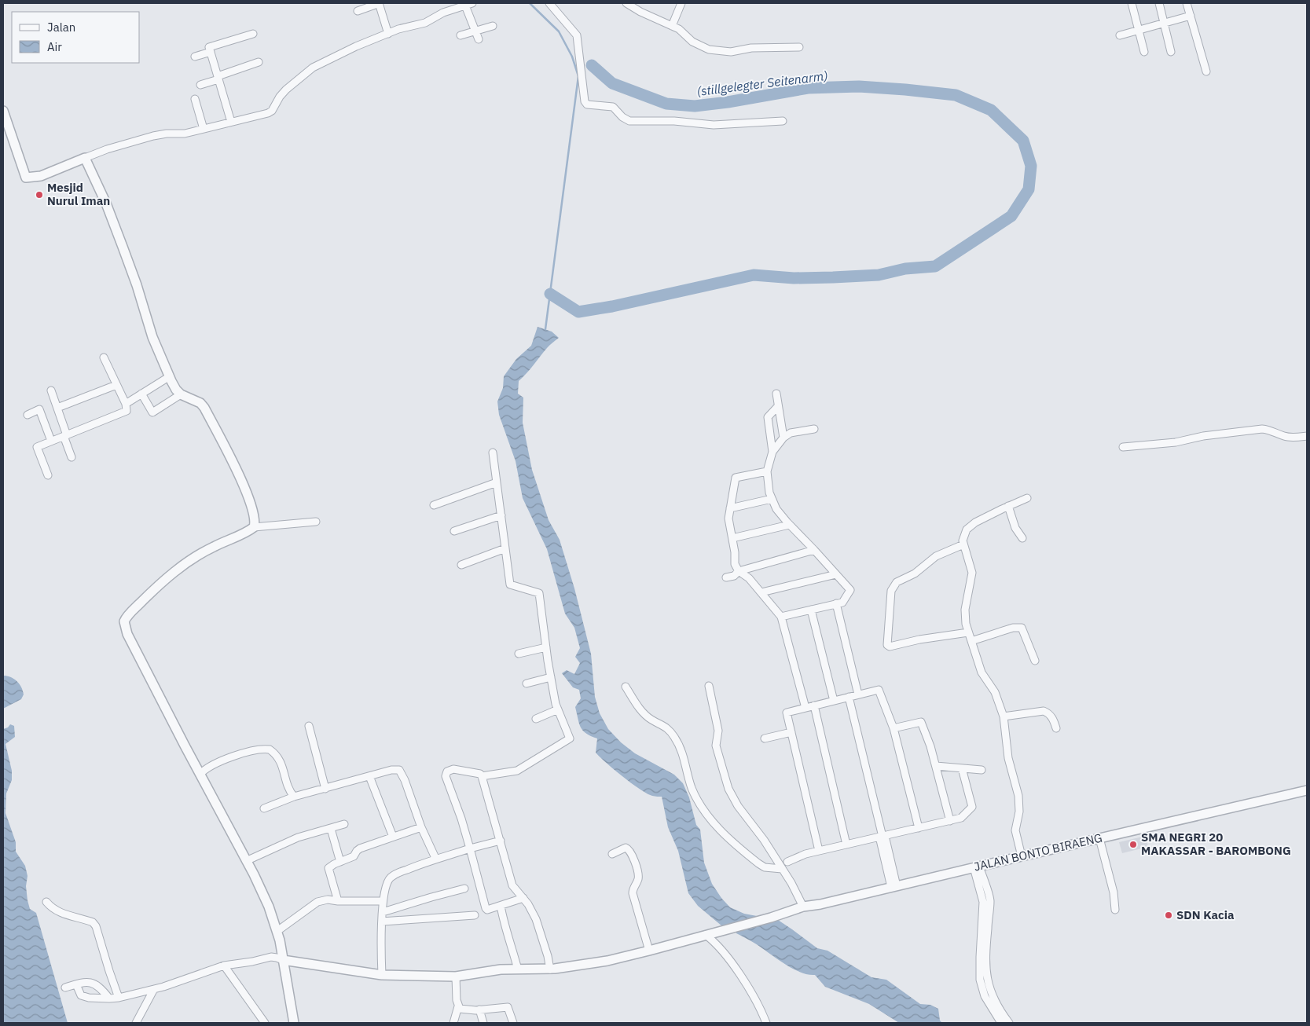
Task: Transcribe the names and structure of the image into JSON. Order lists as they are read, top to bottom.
{
  "streets": {
    "street": ["JALAN BONTO BIRAENG"]
  },
  "water": ["(stillgelegter Seitenarm)"],
  "places": ["Mesjid Nurul Iman", "SMA NEGRI 20 MAKASSAR - BAROMBONG", "SDN Kacia"],
  "legend": ["Jalan", "Air"]
}
